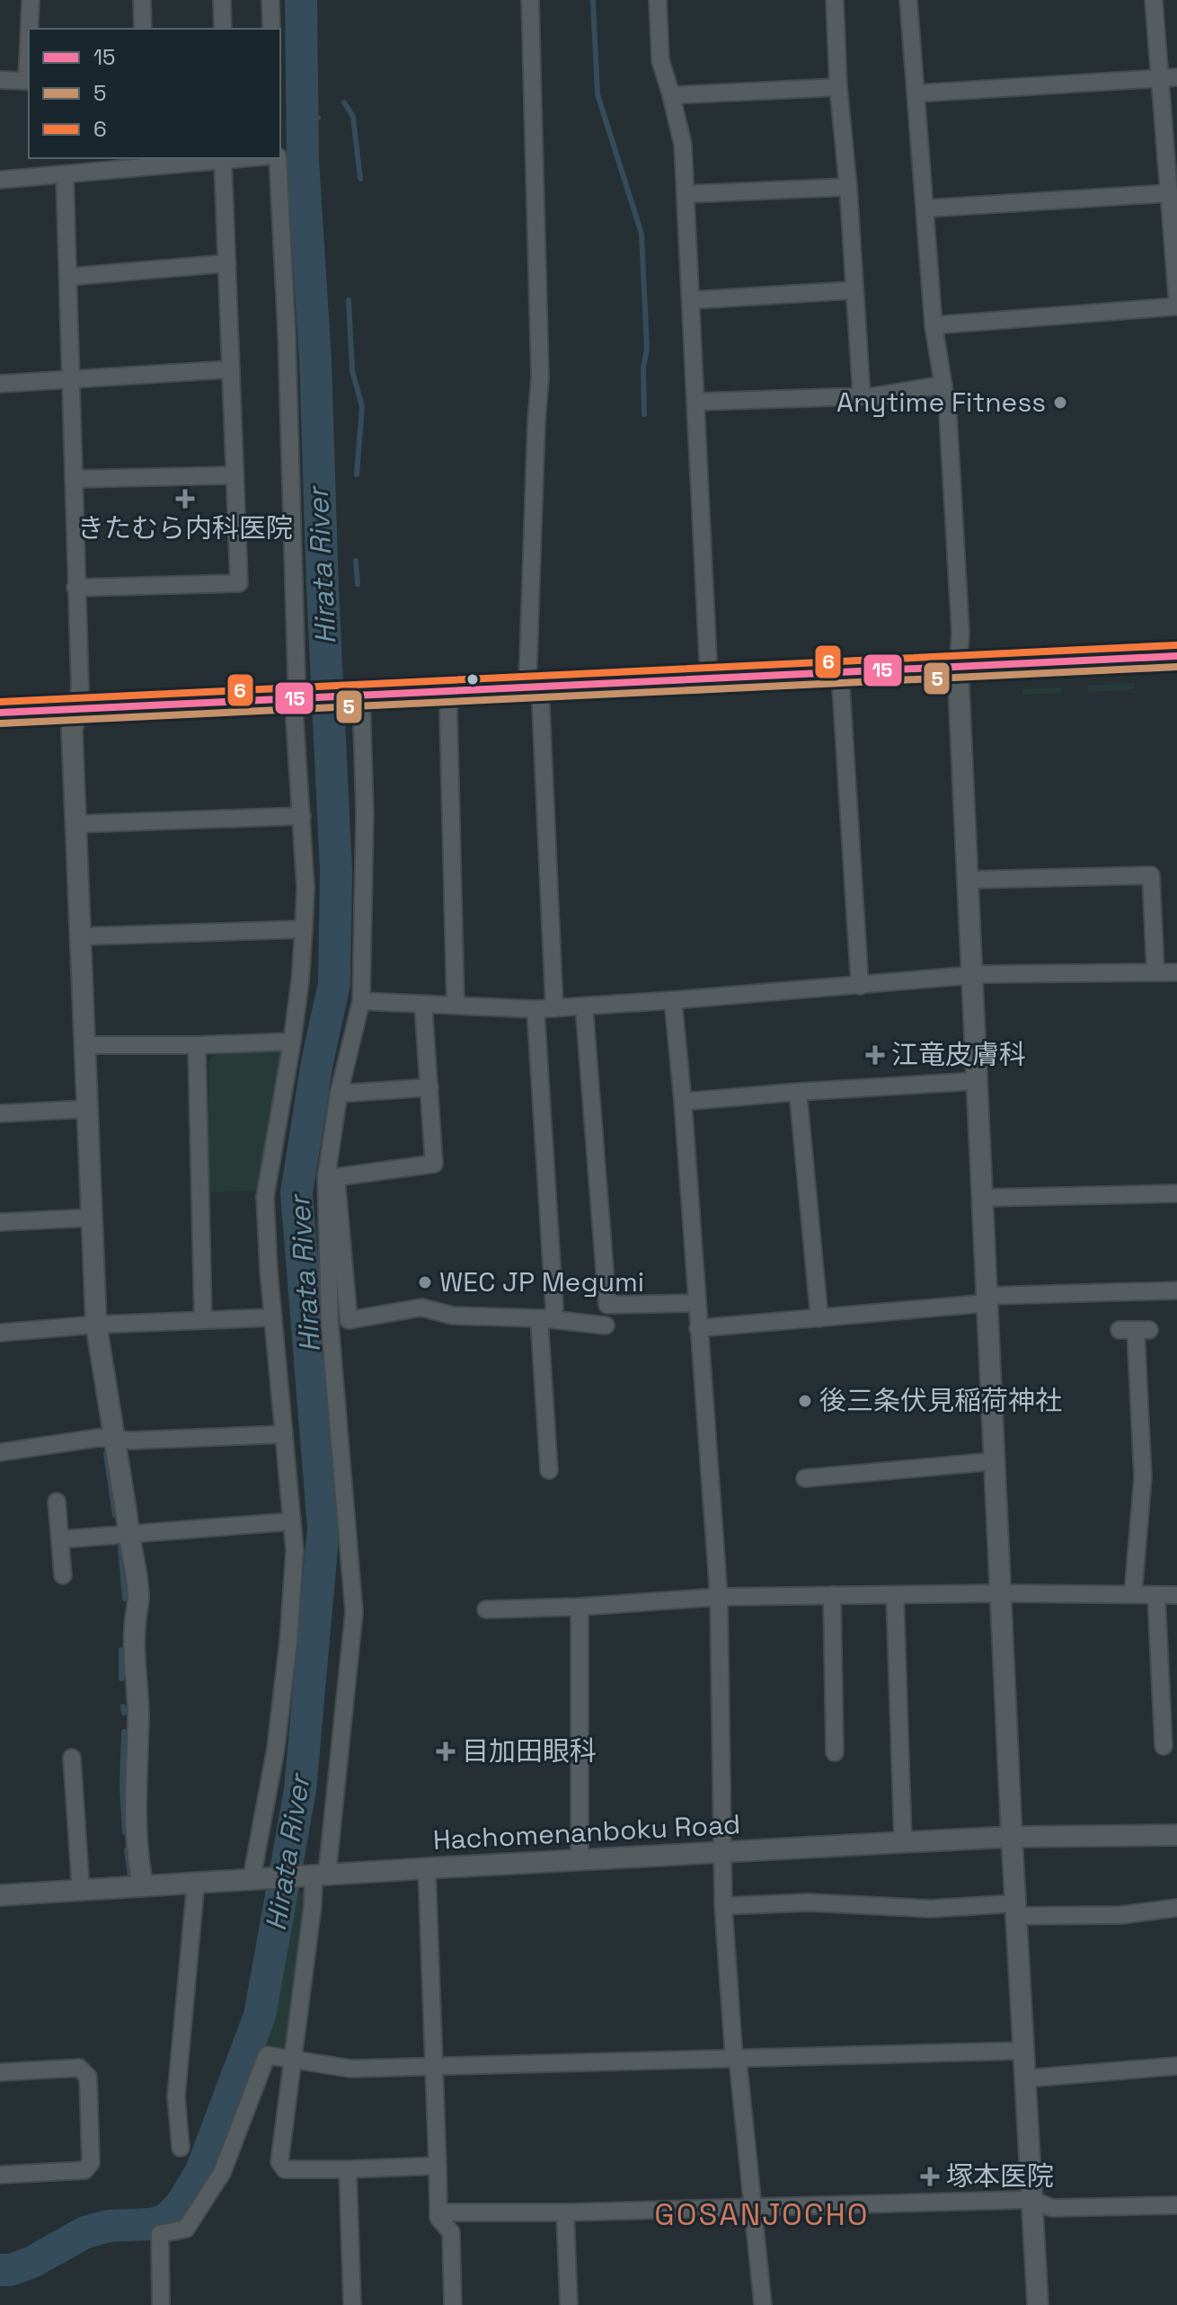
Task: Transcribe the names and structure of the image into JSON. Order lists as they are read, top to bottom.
{
  "streets": {
    "street": ["Hachomenanboku Road"]
  },
  "districts": ["GOSANJOCHO"],
  "water": ["Hirata River"],
  "places": {
    "other": ["Anytime Fitness", "WEC JP Megumi", "後三条伏見稲荷神社"],
    "health": [
      "きたむら内科医院",
      "江竜皮膚科",
      "目加田眼科",
      "塚本医院"
    ]
  },
  "lines": ["transit line 6", "transit line 15", "transit line 5"],
  "legend": ["15", "5", "6"]
}
